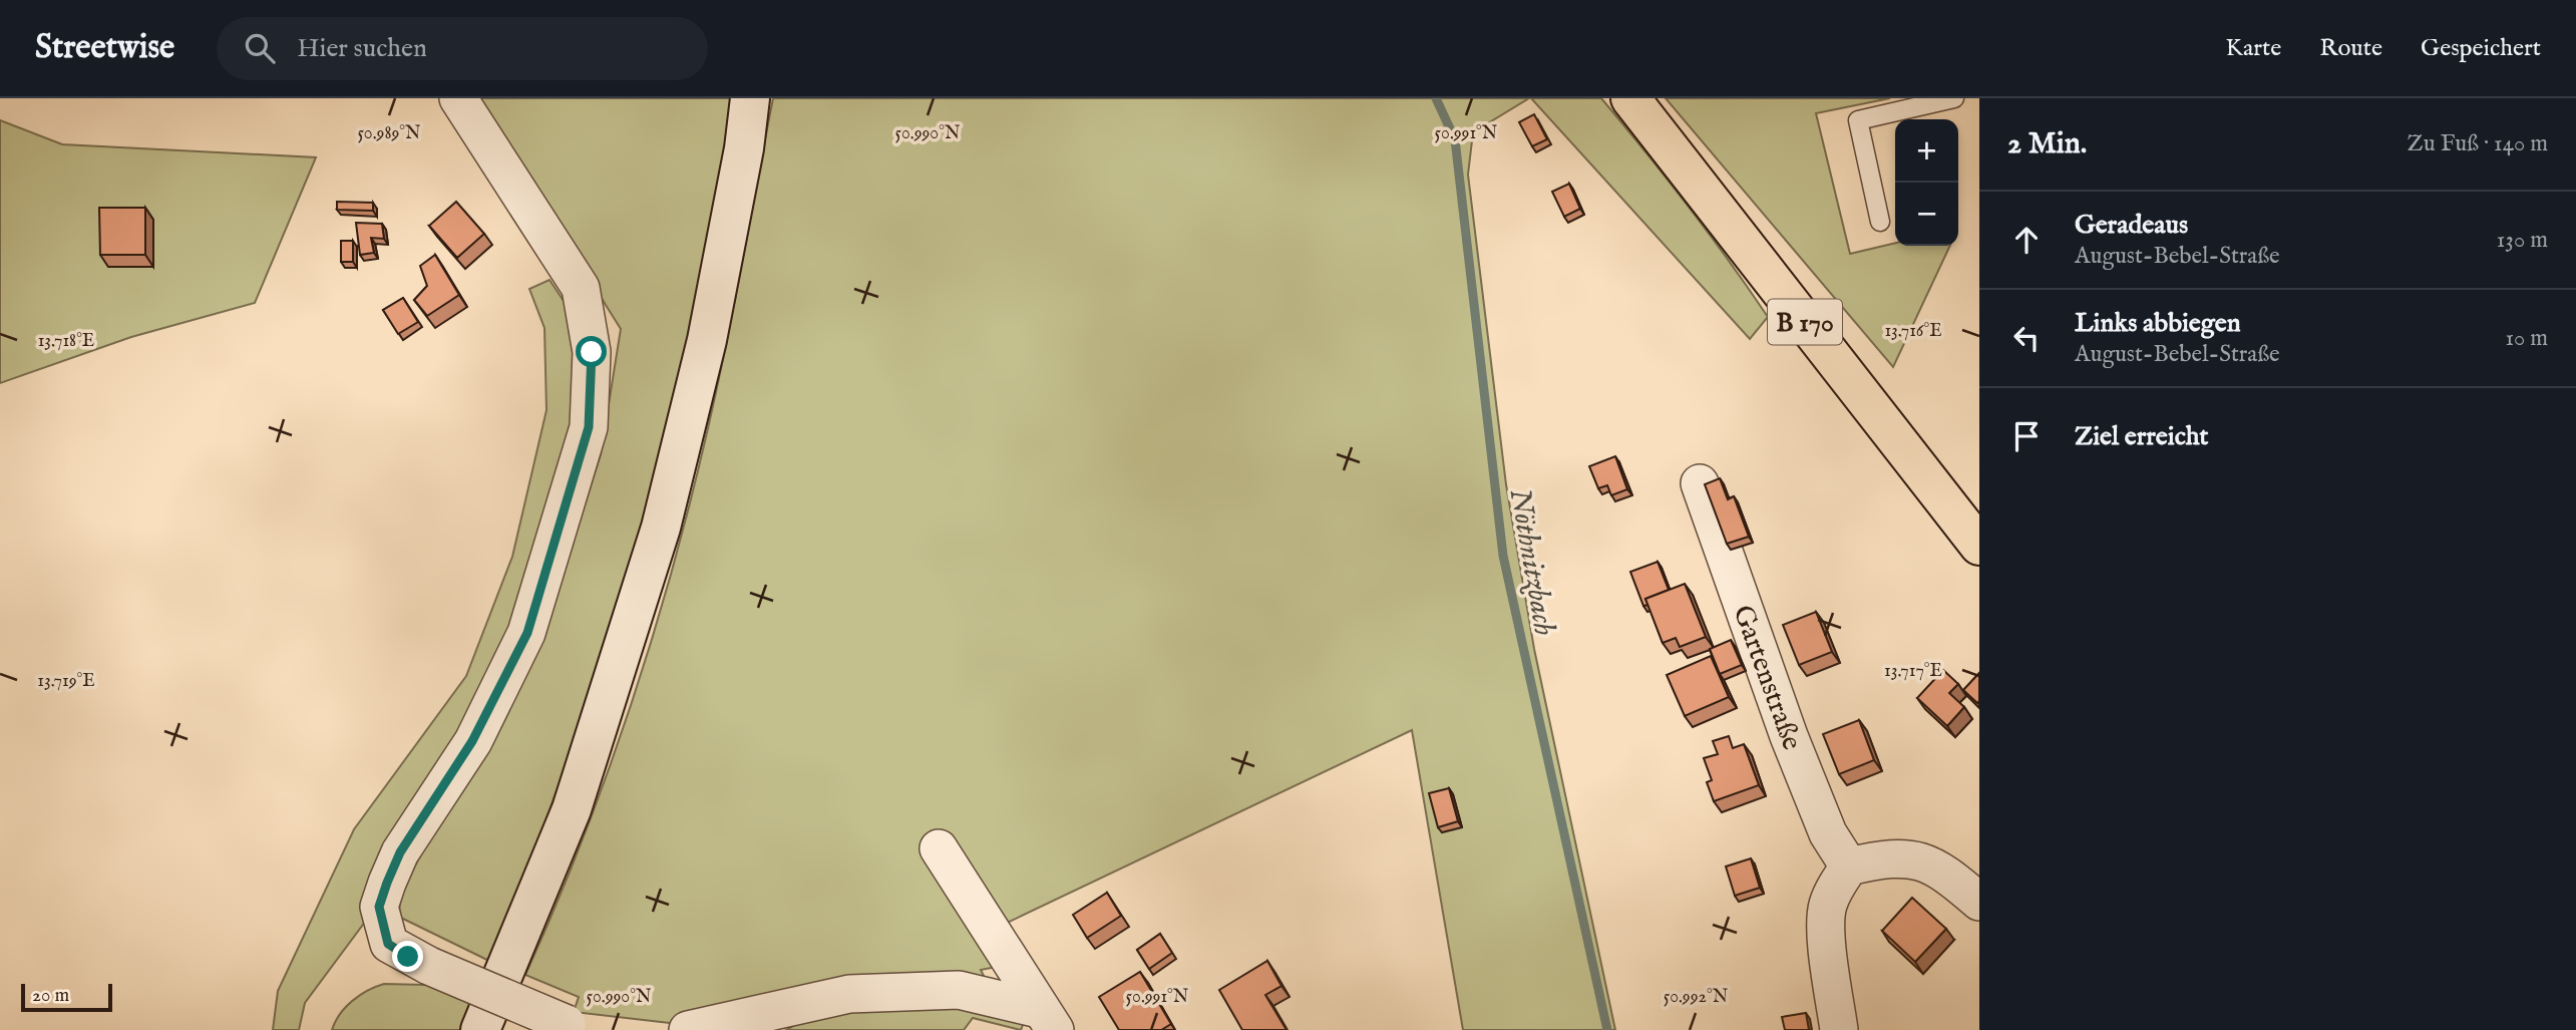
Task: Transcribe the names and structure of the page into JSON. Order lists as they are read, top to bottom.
{
  "streets": {
    "main road": ["B 170"],
    "street": ["Gartenstraße"]
  },
  "water": ["Nöthnitzbach"],
  "scale_bar": "20 m",
  "page": {
    "header": "Streetwise",
    "search": "Hier suchen",
    "nav": ["Karte", "Route", "Gespeichert"],
    "heading": ["2 Min.", "Zu Fuß · 140 m"],
    "map_buttons": ["+", "−"],
    "list": [
      ["Geradeaus", "August-Bebel-Straße", "130 m"],
      ["Links abbiegen", "August-Bebel-Straße", "10 m"],
      "Ziel erreicht"
    ],
    "scale": "20 m"
  },
  "coordinates": [
    "50.991°N",
    "50.989°N",
    "50.990°N",
    "13.716°E",
    "13.718°E",
    "13.717°E",
    "13.719°E",
    "50.992°N"
  ]
}
